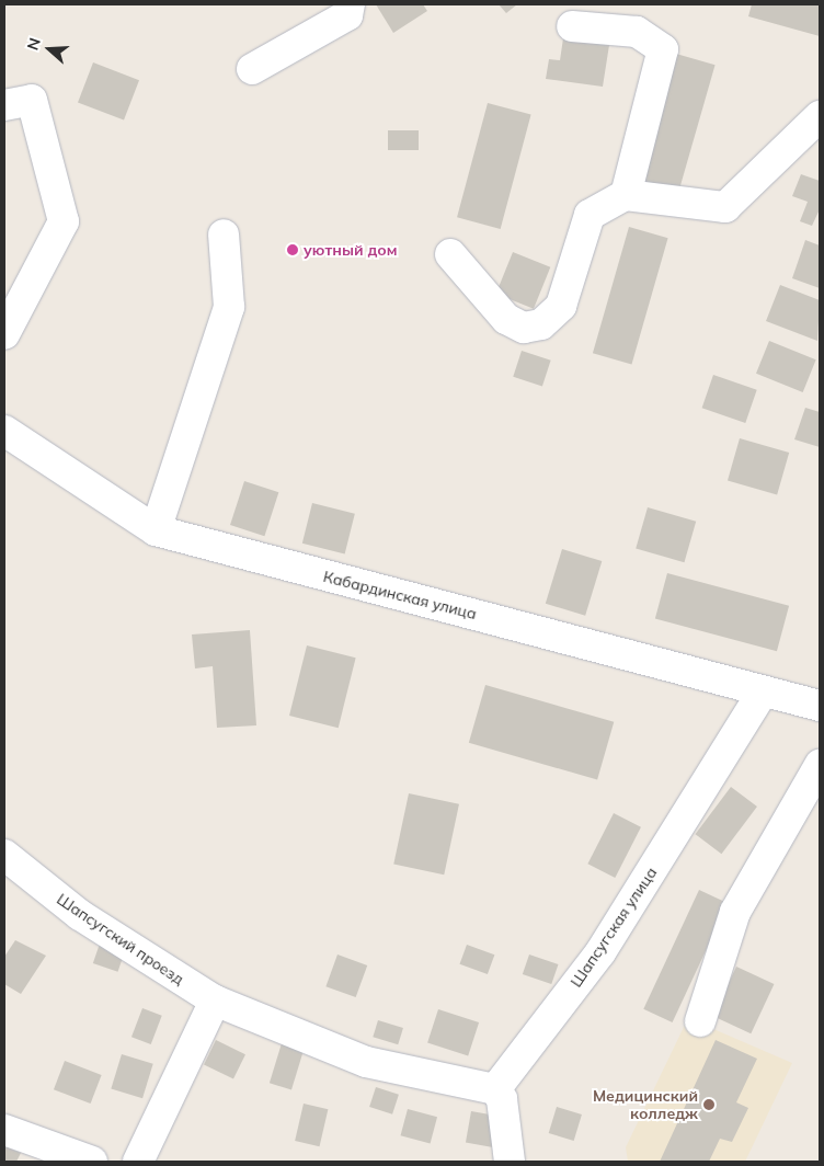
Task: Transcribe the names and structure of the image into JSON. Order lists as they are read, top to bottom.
{
  "streets": {
    "street": ["Кабардинская улица", "Шапсугская улица", "Шапсугский проезд"]
  },
  "crossings": [
    ["Кабардинская улица", "Шапсугская улица"],
    ["Шапсугская улица", "Шапсугский проезд"]
  ],
  "places": ["уютный дом", "Медицинский колледж"],
  "north": "left"
}
